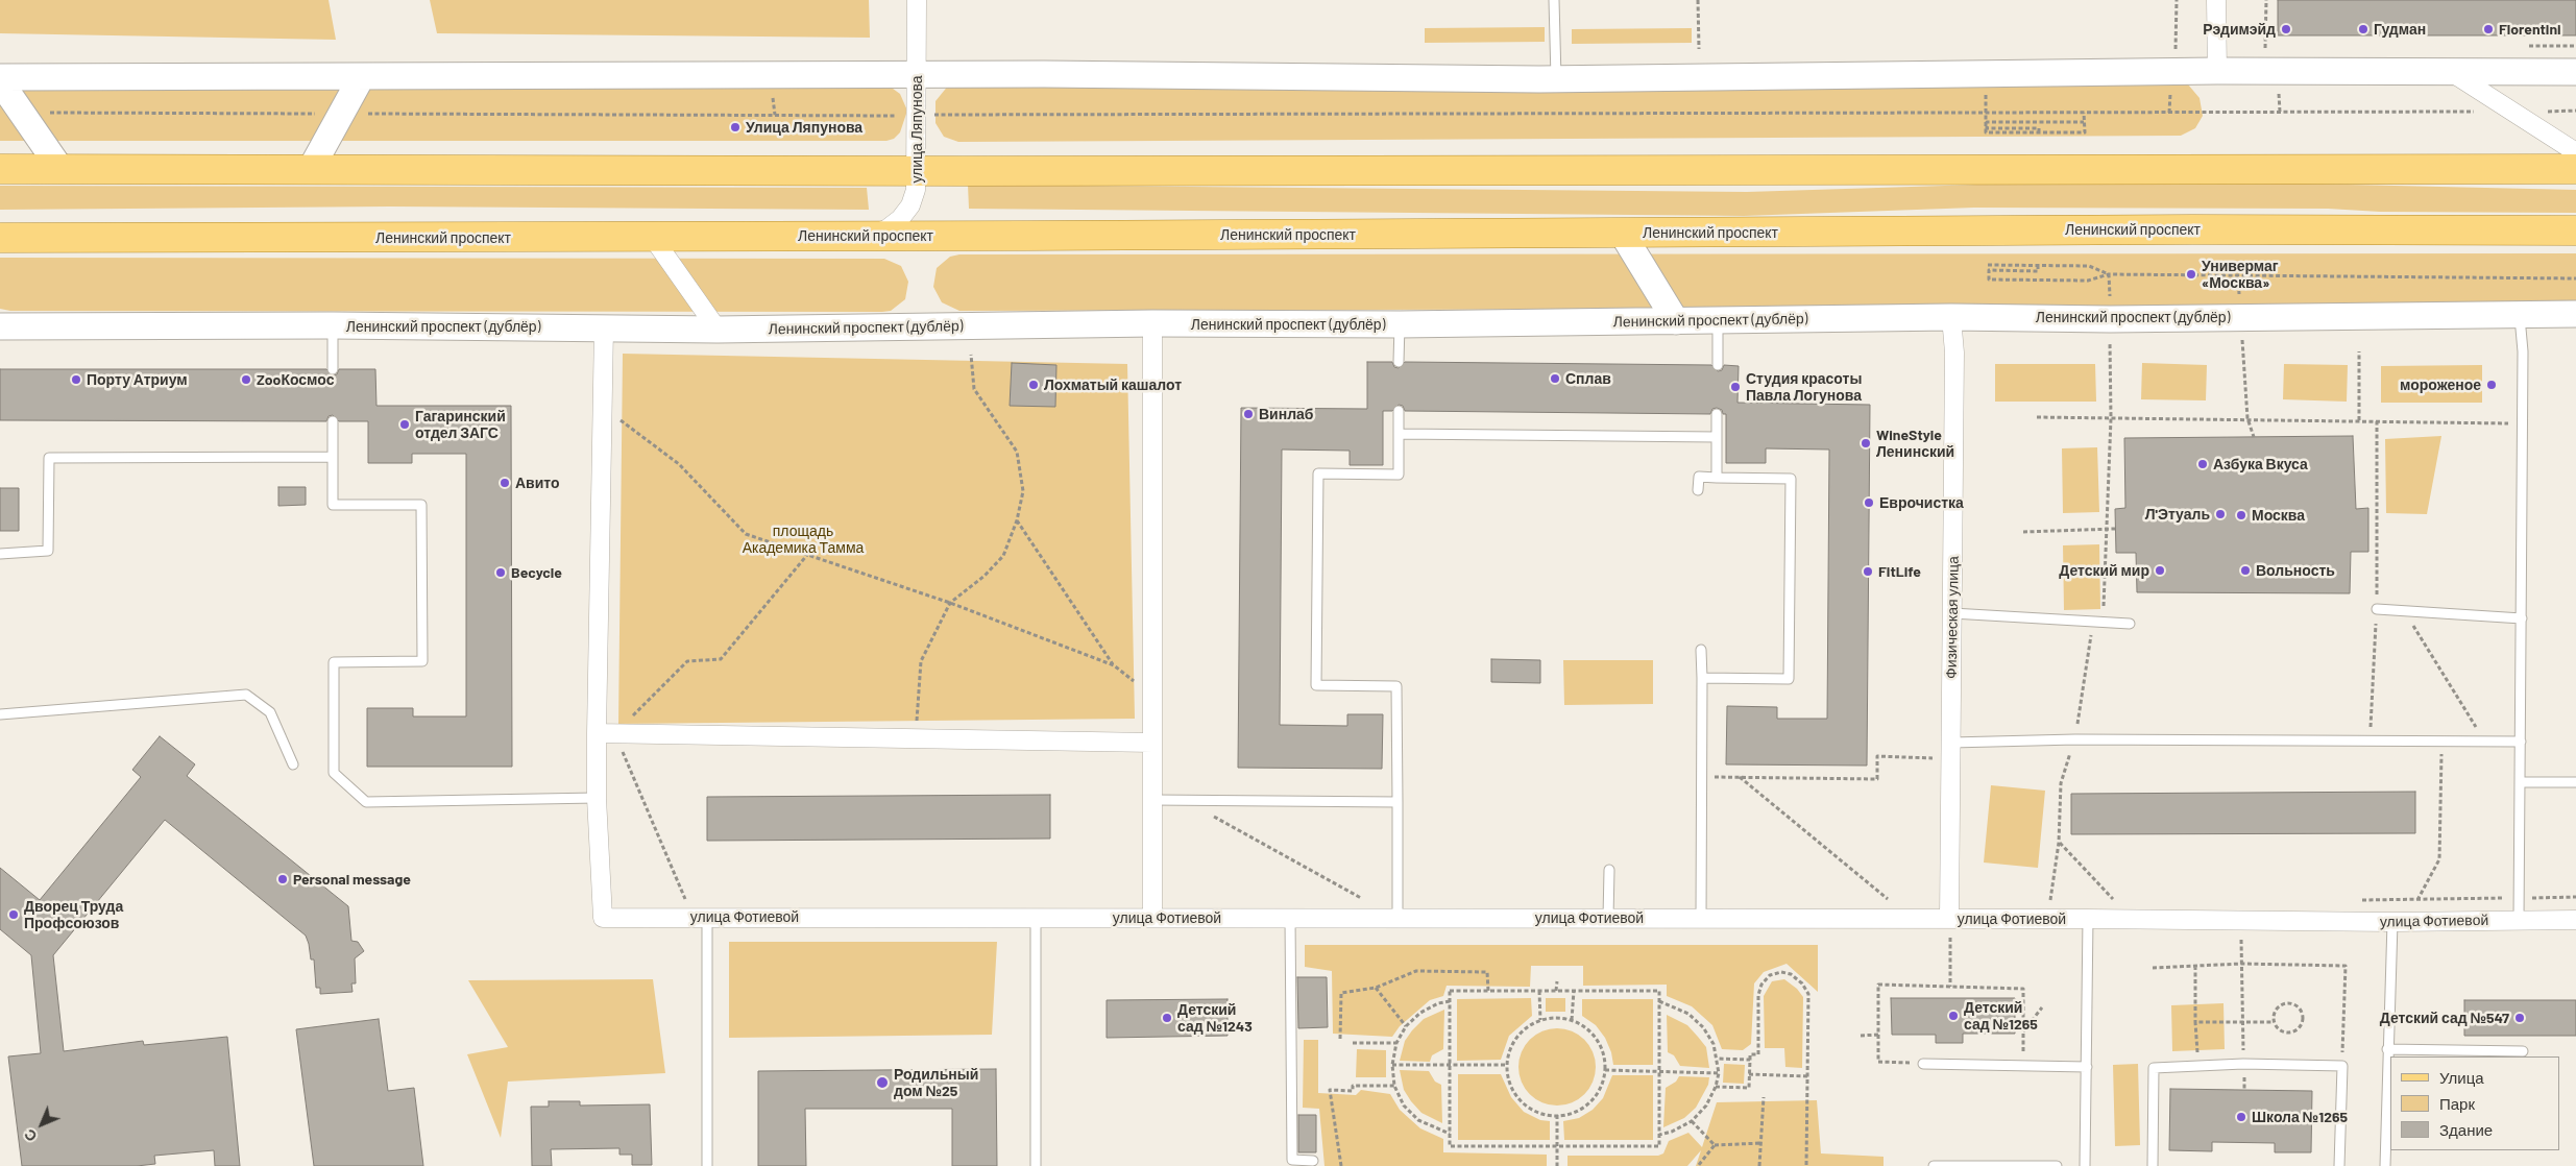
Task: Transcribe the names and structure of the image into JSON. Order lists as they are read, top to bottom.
{
  "streets": {
    "main road": ["Ленинский проспект"],
    "street": [
      "улица Ляпунова",
      "Ленинский проспект (дублёр)",
      "Физическая улица",
      "улица Фотиевой"
    ]
  },
  "crossings": [
    ["улица Ляпунова", "Ленинский проспект"],
    ["Ленинский проспект (дублёр)", "Физическая улица"],
    ["Физическая улица", "улица Фотиевой"]
  ],
  "parks": ["площадь Академика Тамма"],
  "places": [
    "Рэдимэйд",
    "Гудман",
    "Florentini",
    "Улица Ляпунова",
    "Универмаг «Москва»",
    "Сплав",
    "Порту Атриум",
    "ZooКосмос",
    "Лохматый кашалот",
    "мороженое",
    "Студия красоты Павла Логунова",
    "Винлаб",
    "Гагаринский отдел ЗАГС",
    "WineStyle Ленинский",
    "Азбука Вкуса",
    "Авито",
    "Еврочистка",
    "Л'Этуаль",
    "Москва",
    "Детский мир",
    "Вольность",
    "FitLife",
    "Becycle",
    "Personal message",
    "Дворец Труда Профсоюзов",
    "Детский сад №1265",
    "Детский сад №1243",
    "Детский сад №547",
    "Родильный дом №25",
    "Школа №1265"
  ],
  "legend": ["Улица", "Парк", "Здание"],
  "north": "bottom left"
}
